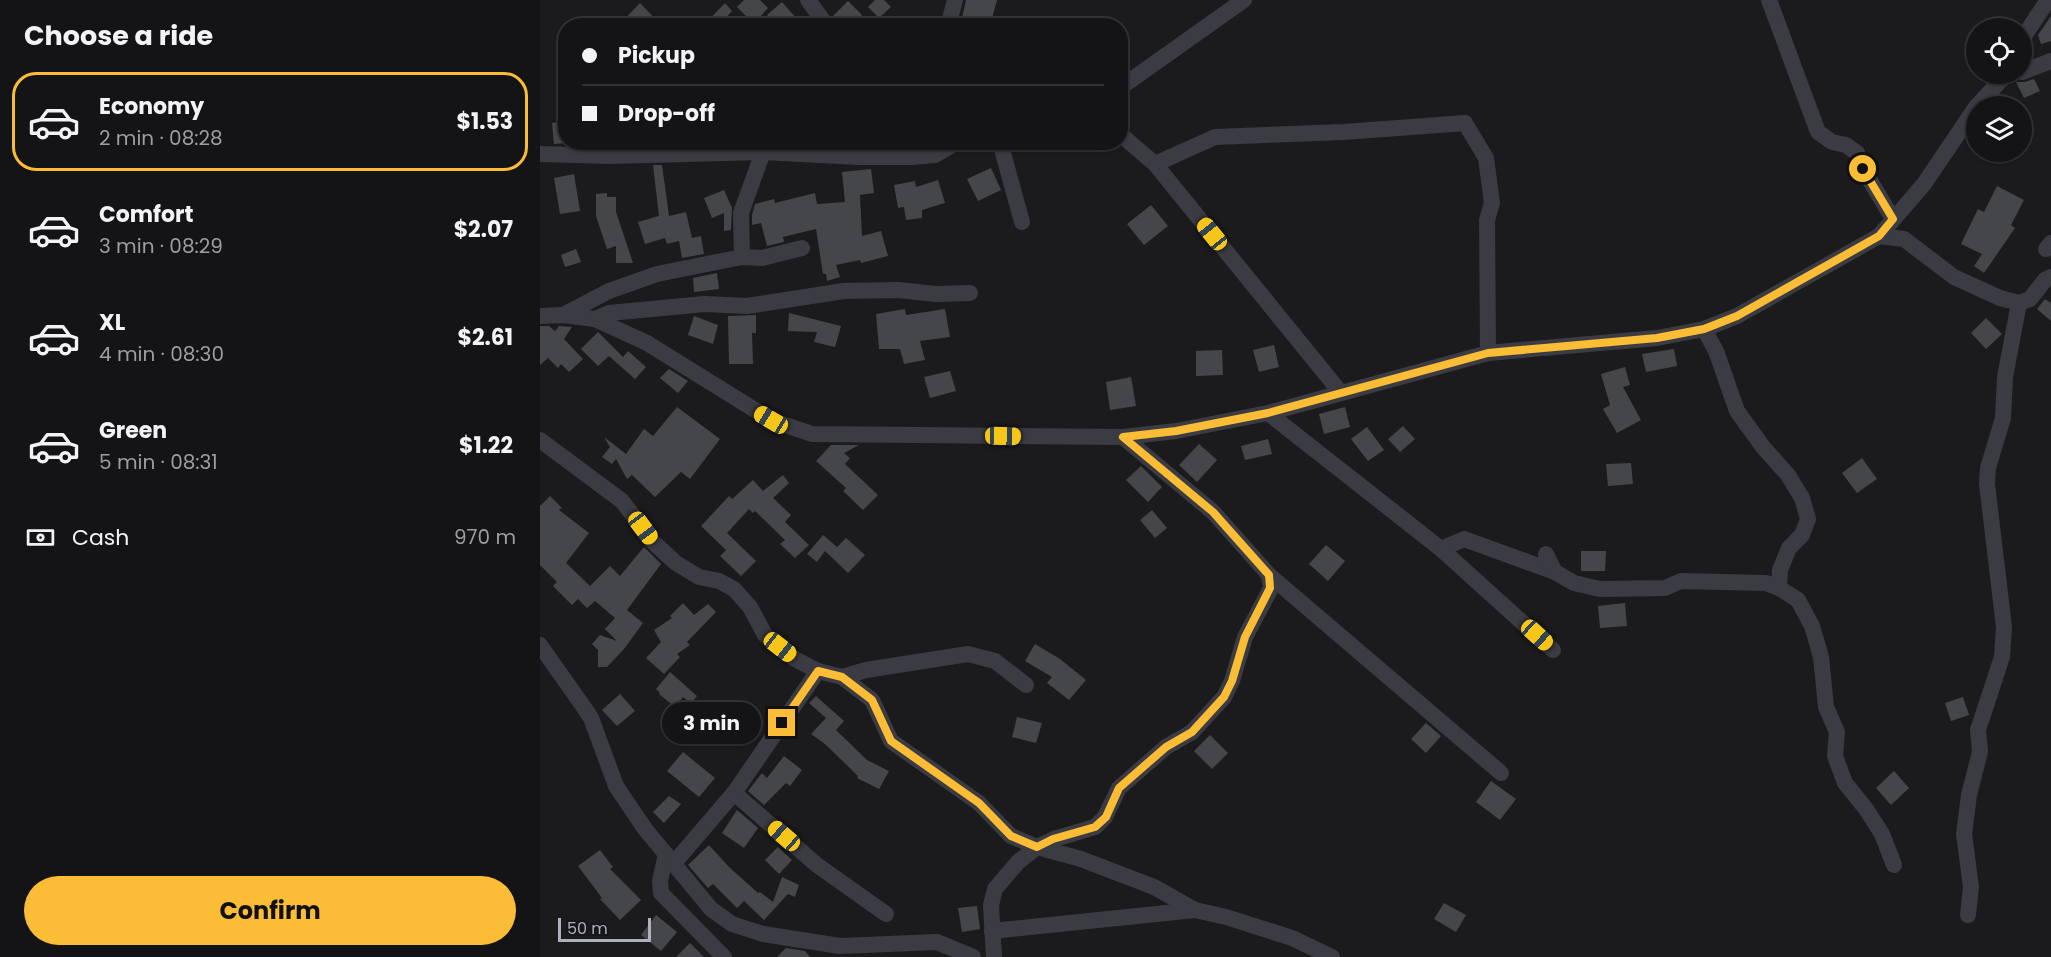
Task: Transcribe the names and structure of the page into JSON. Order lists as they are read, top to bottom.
{
  "scale_bar": "50 m",
  "page": {
    "heading": "Choose a ride",
    "banner": ["Pickup", "Drop-off"],
    "list": [
      {
        "name": "Economy",
        "note": "2 min · 08:28",
        "value": "$1.53"
      },
      {
        "name": "Comfort",
        "note": "3 min · 08:29",
        "value": "$2.07"
      },
      {
        "name": "XL",
        "note": "4 min · 08:30",
        "value": "$2.61"
      },
      {
        "name": "Green",
        "note": "5 min · 08:31",
        "value": "$1.22"
      }
    ],
    "pay": ["Cash", "970 m"],
    "bubble": "3 min",
    "buttons": "Confirm",
    "scale": "50 m"
  }
}
